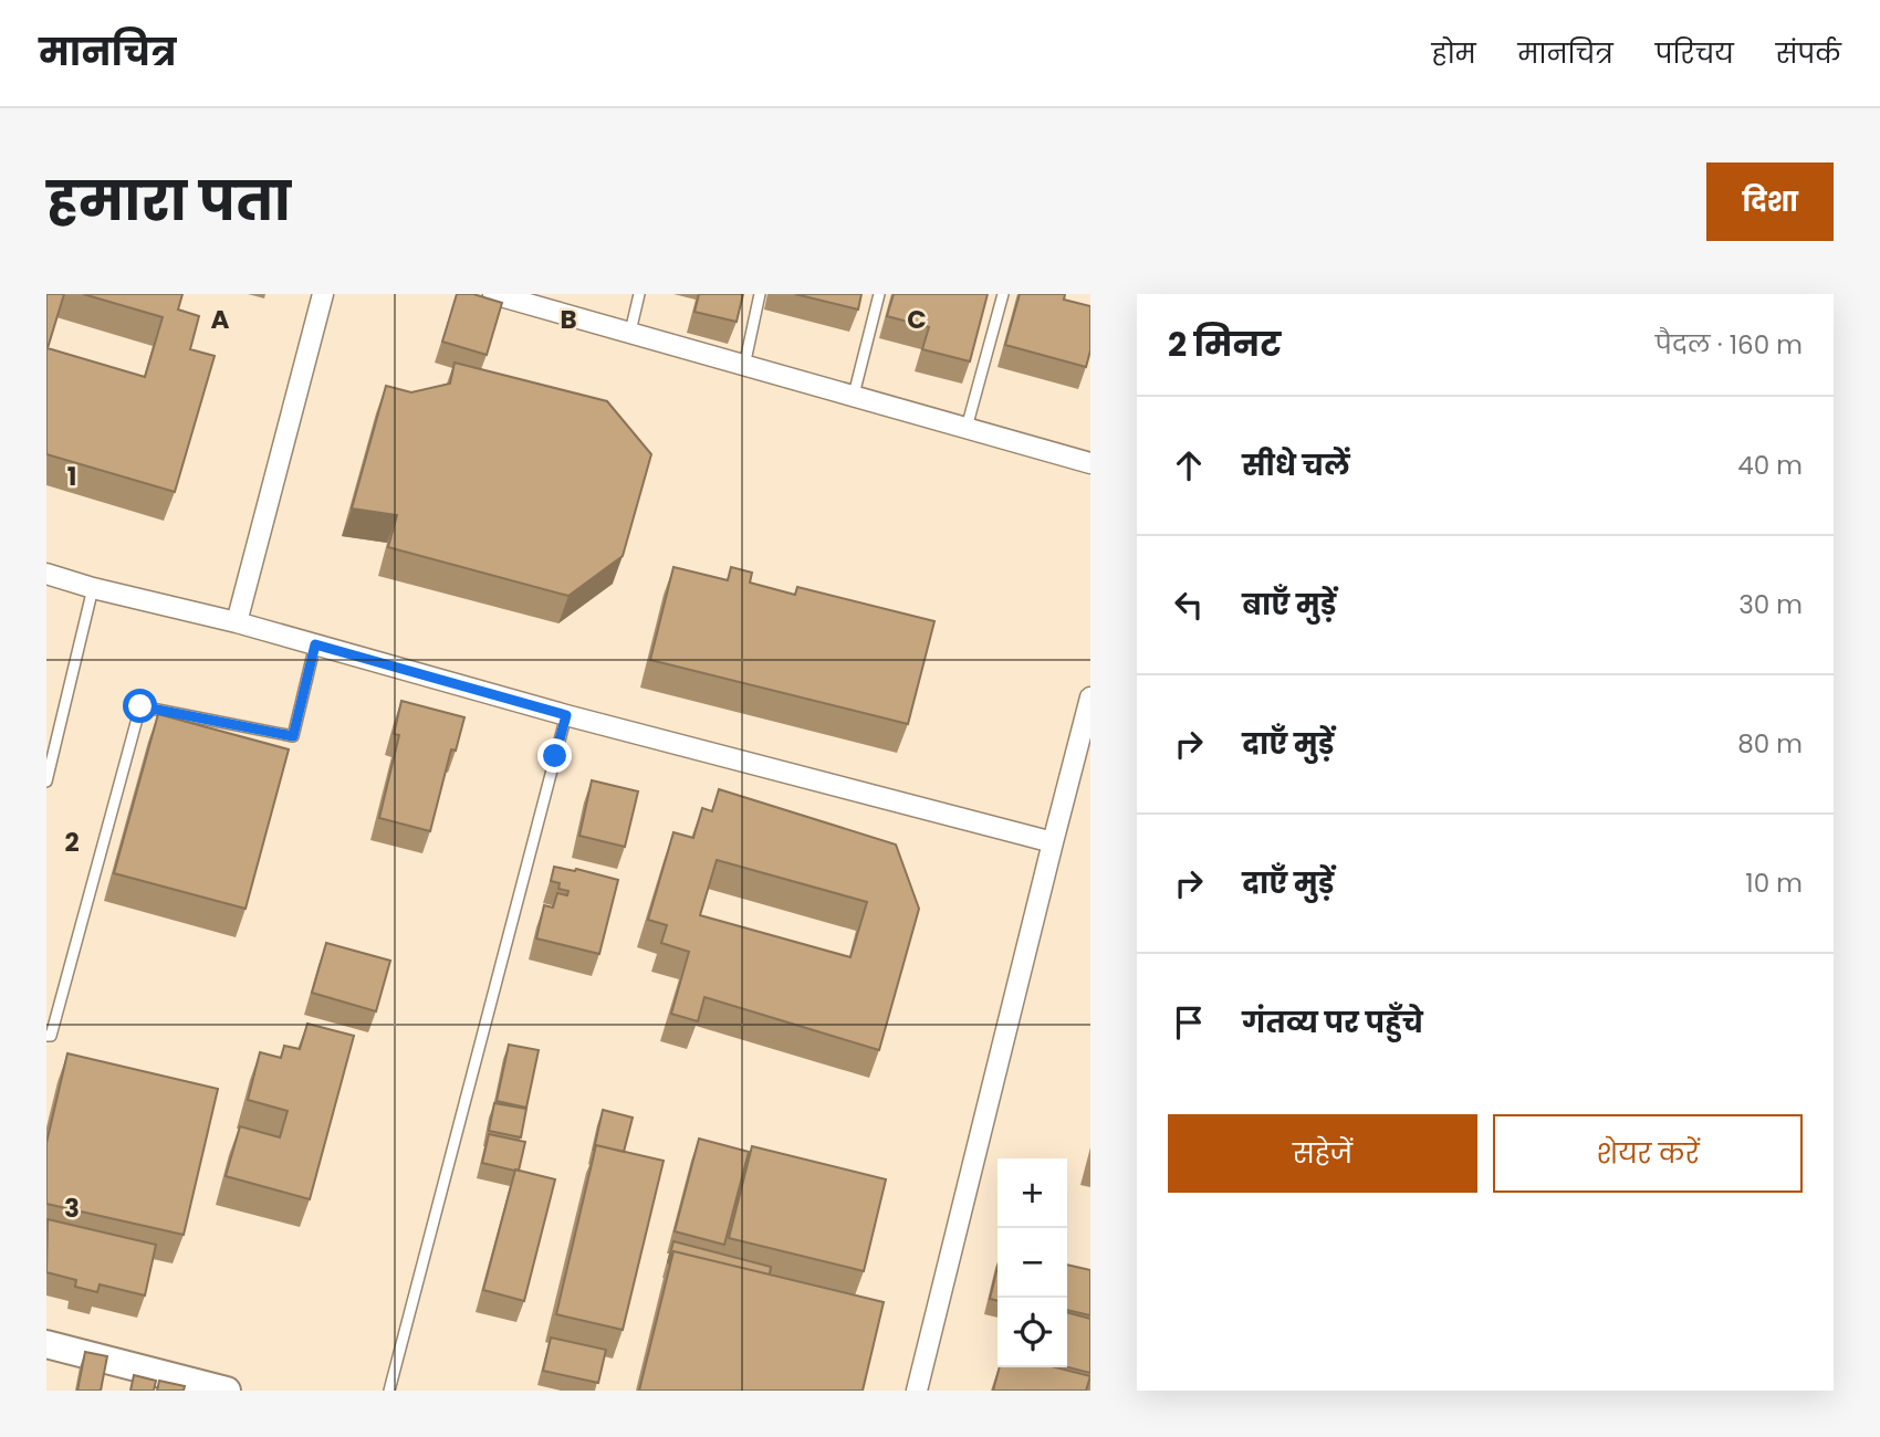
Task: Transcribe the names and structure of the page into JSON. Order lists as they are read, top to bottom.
{
  "page": {
    "header": "मानचित्र",
    "nav": [
      "होम",
      "मानचित्र",
      "परिचय",
      "संपर्क"
    ],
    "title": "हमारा पता",
    "buttons": [
      "दिशा",
      ["सहेजें", "शेयर करें"]
    ],
    "heading": ["2 मिनट", "पैदल · 160 m"],
    "list": [
      ["सीधे चलें", "40 m"],
      ["बाएँ मुड़ें", "30 m"],
      ["दाएँ मुड़ें", "80 m"],
      ["दाएँ मुड़ें", "10 m"],
      "गंतव्य पर पहुँचे"
    ],
    "map_buttons": ["+", "−"]
  },
  "grid": {
    "columns": ["A", "B", "C"],
    "rows": ["1", "2", "3"]
  }
}
